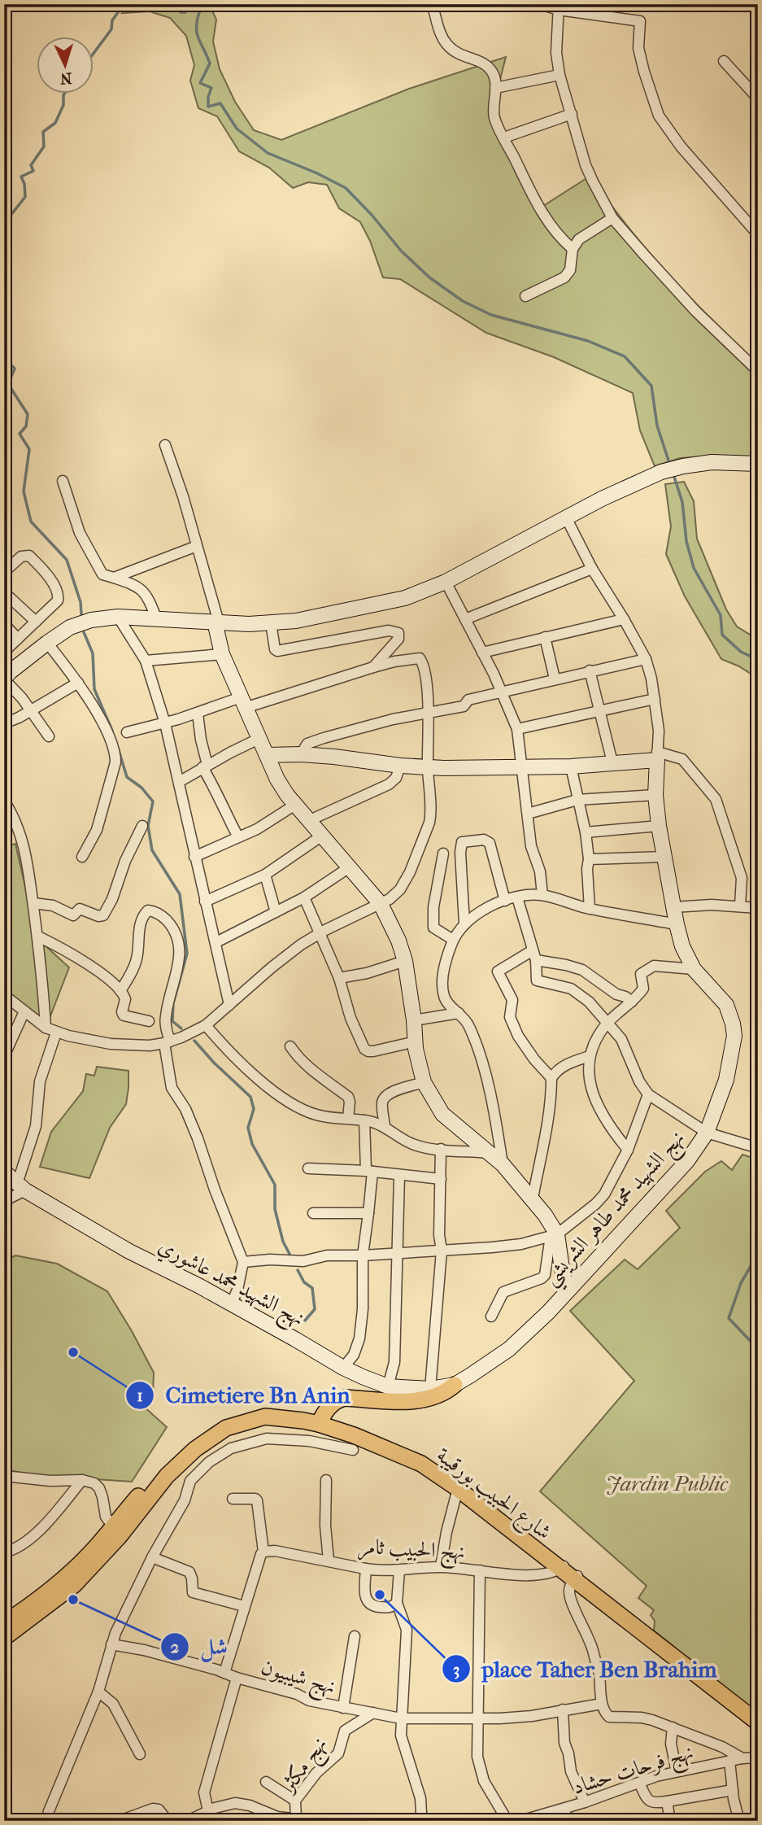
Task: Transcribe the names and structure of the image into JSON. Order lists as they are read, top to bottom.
{
  "streets": {
    "main road": ["شارع الحبيب بورقيبة"],
    "street": [
      "نهج الشهيد محمد طاهر الشريشي",
      "نهج الشهيد محمد عاشوري",
      "نهج الحبيب ثامر",
      "نهج شيبيون",
      "نهج مكثر",
      "نهج فرحات حشاد"
    ]
  },
  "crossings": [
    ["نهج الشهيد محمد طاهر الشريشي", "نهج الشهيد محمد عاشوري"],
    ["شارع الحبيب بورقيبة", "نهج الحبيب ثامر"],
    ["نهج شيبيون", "نهج مكثر"]
  ],
  "parks": ["Jardin Public"],
  "places": ["Cimetiere Bn Anin", "place Taher Ben Brahim", "شل"],
  "north": "bottom"
}
